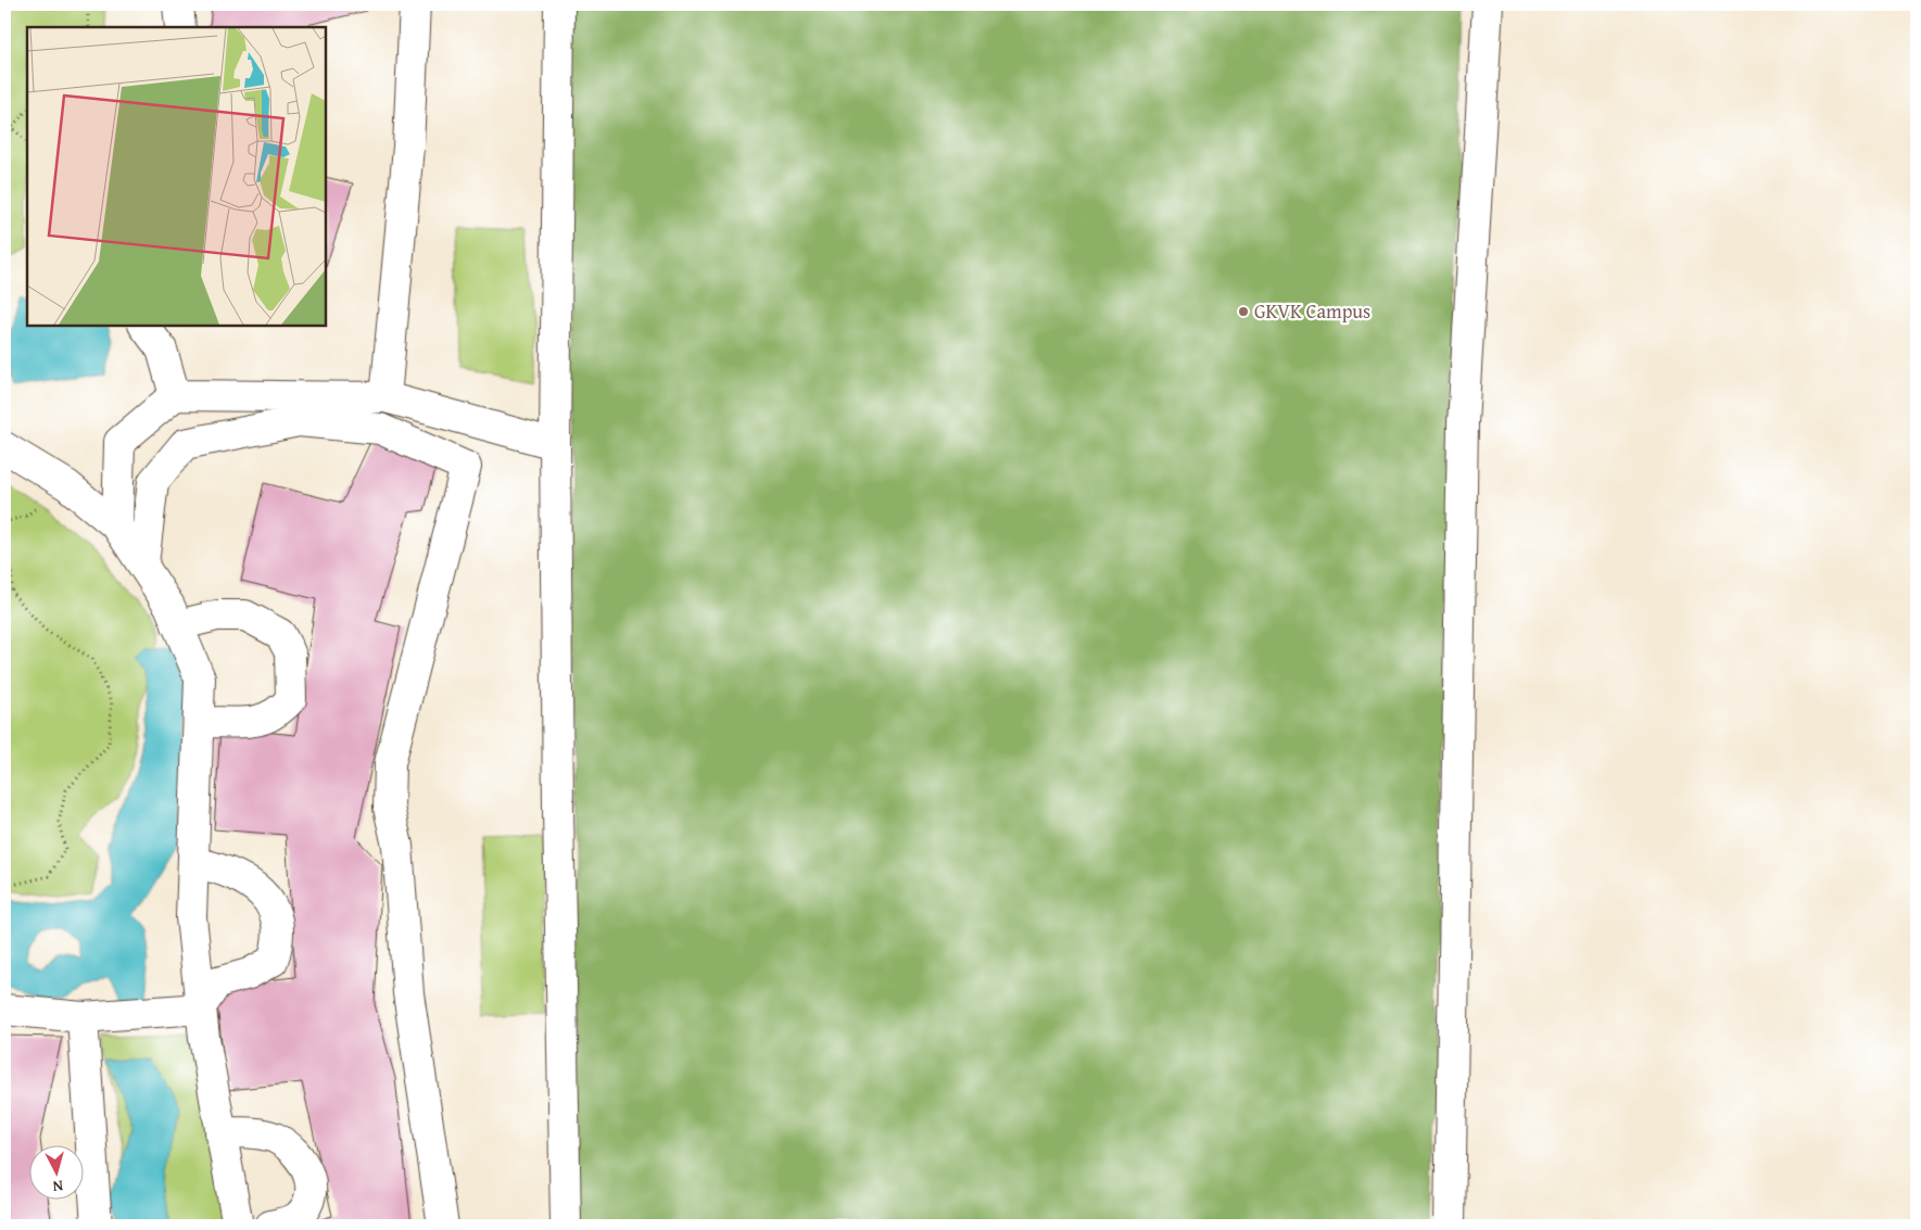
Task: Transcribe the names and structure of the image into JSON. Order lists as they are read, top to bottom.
{
  "places": ["GKVK Campus"],
  "north": "bottom"
}
